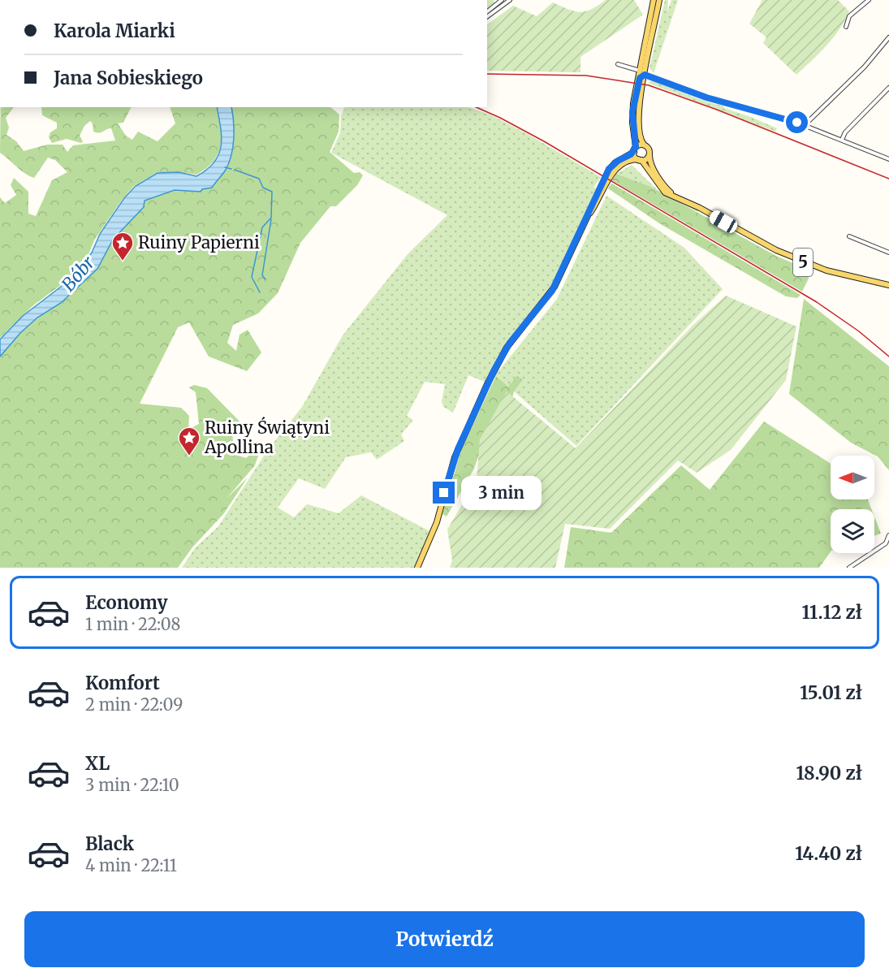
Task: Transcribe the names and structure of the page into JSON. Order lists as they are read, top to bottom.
{
  "streets": {
    "main road": ["5"]
  },
  "water": ["Bóbr"],
  "places": {
    "place": ["Ruiny Papierni", "Ruiny Świątyni Apollina"]
  },
  "north": "left",
  "page": {
    "banner": ["Karola Miarki", "Jana Sobieskiego"],
    "bubble": "3 min",
    "list": [
      {
        "name": "Economy",
        "note": "1 min · 22:08",
        "value": "11.12 zł"
      },
      {
        "name": "Komfort",
        "note": "2 min · 22:09",
        "value": "15.01 zł"
      },
      {
        "name": "XL",
        "note": "3 min · 22:10",
        "value": "18.90 zł"
      },
      {
        "name": "Black",
        "note": "4 min · 22:11",
        "value": "14.40 zł"
      }
    ],
    "buttons": "Potwierdź"
  }
}
